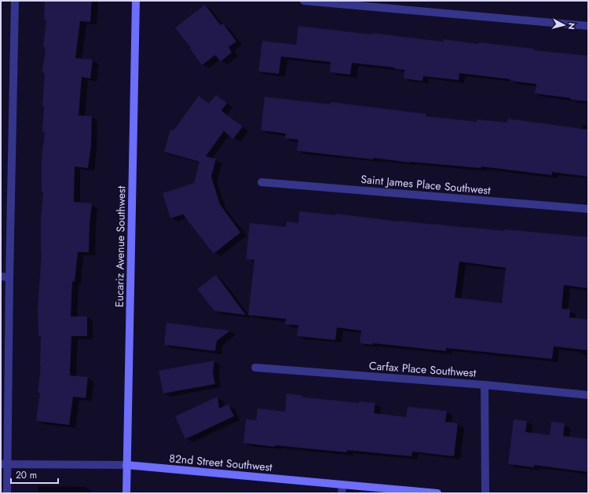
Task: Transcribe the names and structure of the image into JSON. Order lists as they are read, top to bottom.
{
  "streets": {
    "street": [
      "Saint James Place Southwest",
      "Eucariz Avenue Southwest",
      "Carfax Place Southwest",
      "82nd Street Southwest"
    ]
  },
  "crossings": [
    ["Eucariz Avenue Southwest", "82nd Street Southwest"]
  ],
  "scale_bar": "20 m",
  "north": "right"
}
